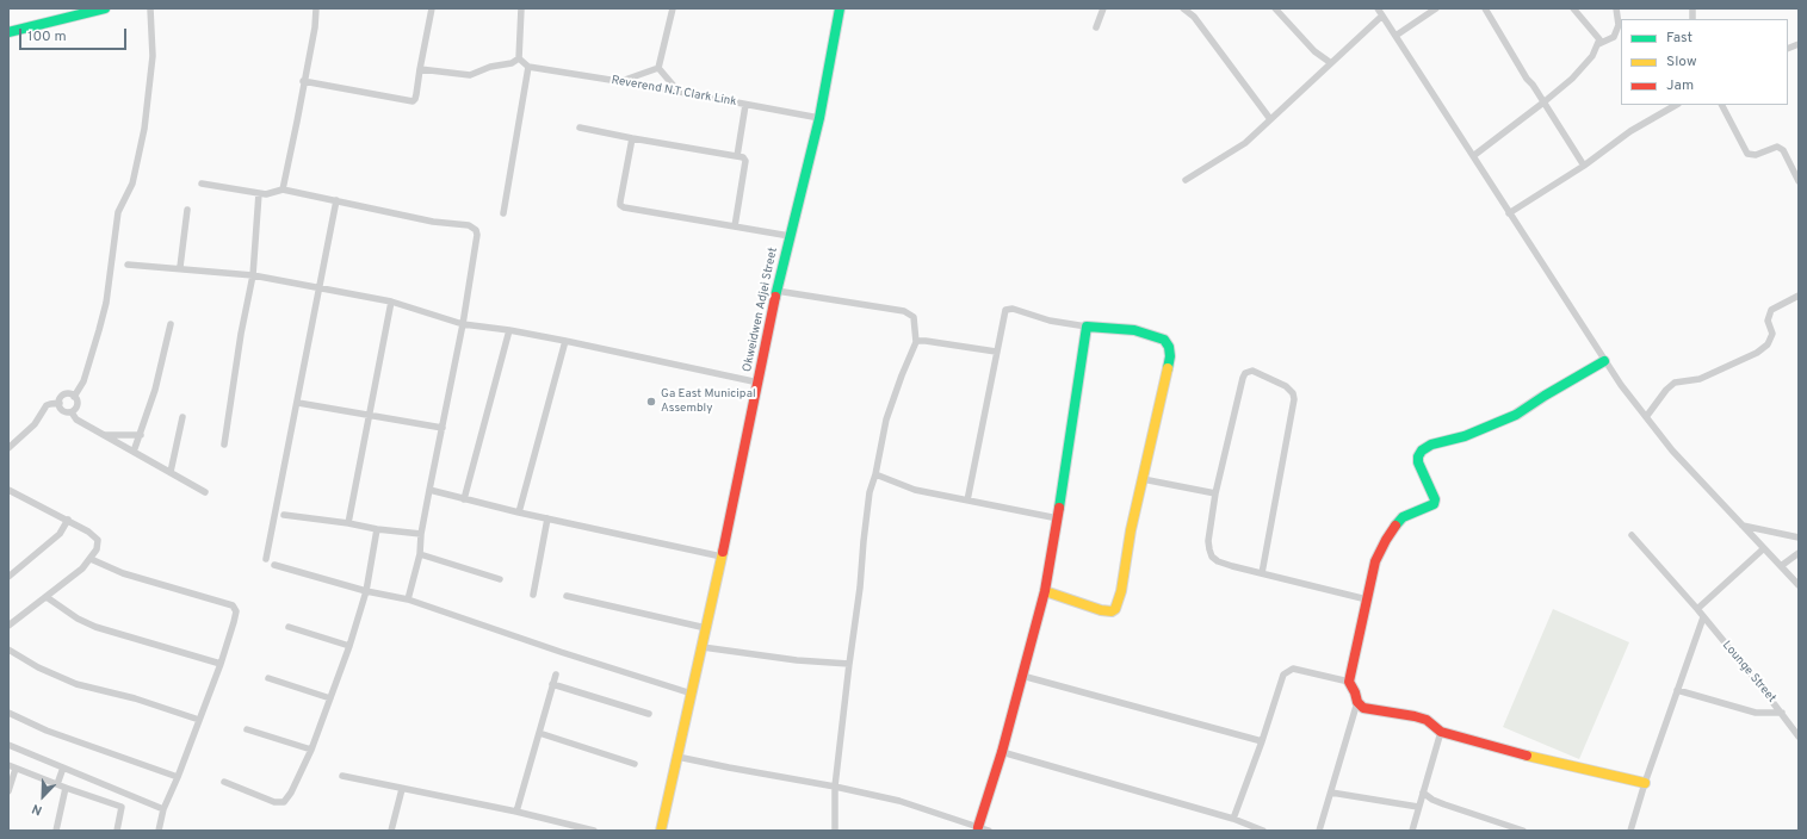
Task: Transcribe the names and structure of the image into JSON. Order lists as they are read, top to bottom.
{
  "streets": {
    "street": ["Reverend N.T Clark Link", "Okweidwen Adjei Street", "Lounge Street"]
  },
  "crossings": [
    ["Reverend N.T Clark Link", "Okweidwen Adjei Street"]
  ],
  "places": ["Ga East Municipal Assembly"],
  "legend": ["Fast", "Slow", "Jam"],
  "scale_bar": "100 m",
  "north": "bottom left"
}
